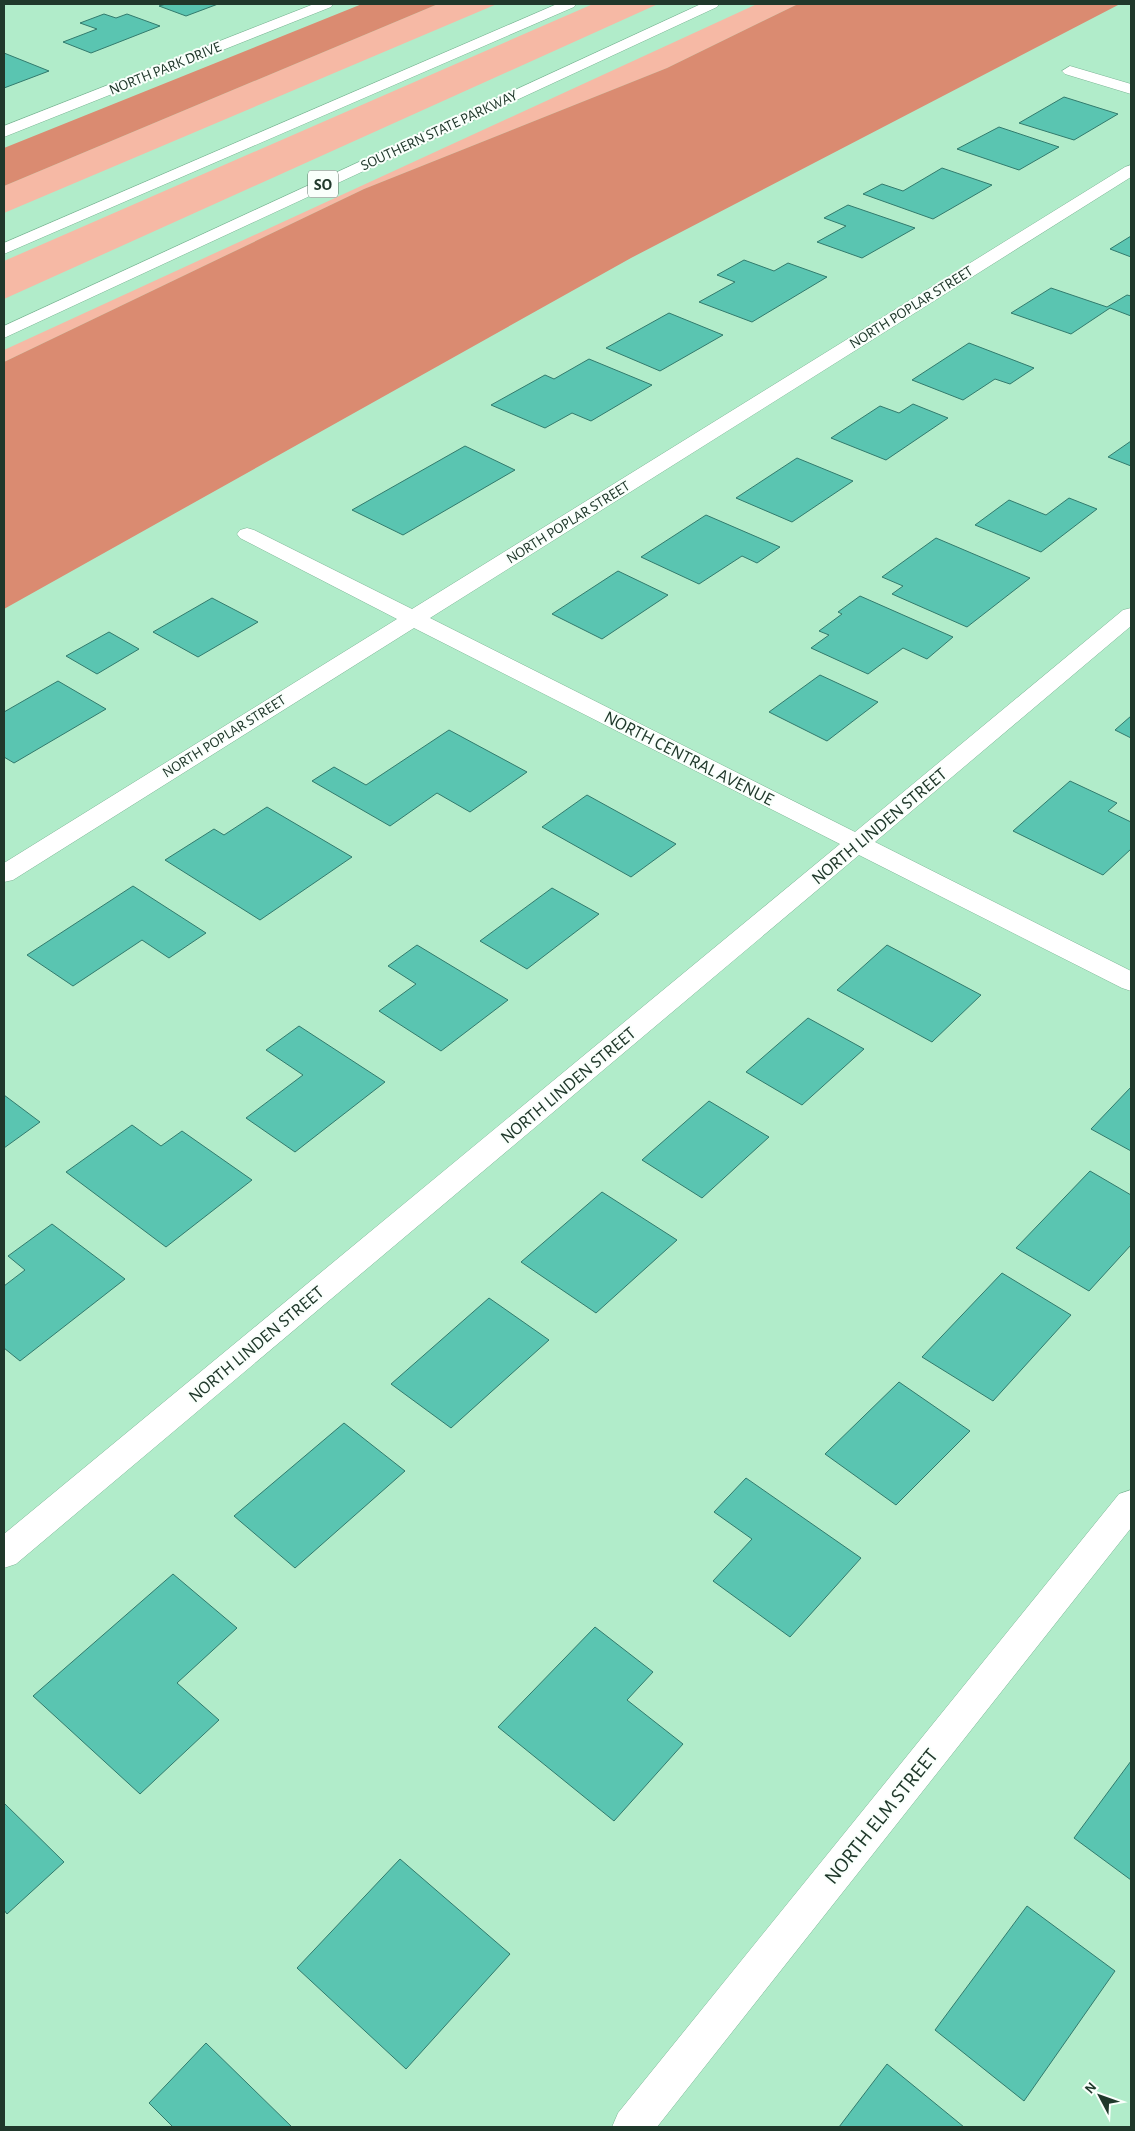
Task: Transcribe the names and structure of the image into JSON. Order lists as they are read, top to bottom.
{
  "streets": {
    "main road": [
      "NORTH PARK DRIVE",
      "SOUTHERN STATE PARKWAY",
      "SO",
      "NORTH POPLAR STREET",
      "NORTH CENTRAL AVENUE",
      "NORTH LINDEN STREET",
      "NORTH ELM STREET"
    ]
  },
  "crossings": [
    ["NORTH POPLAR STREET", "NORTH CENTRAL AVENUE"],
    ["NORTH CENTRAL AVENUE", "NORTH LINDEN STREET"]
  ],
  "north": "top left"
}
